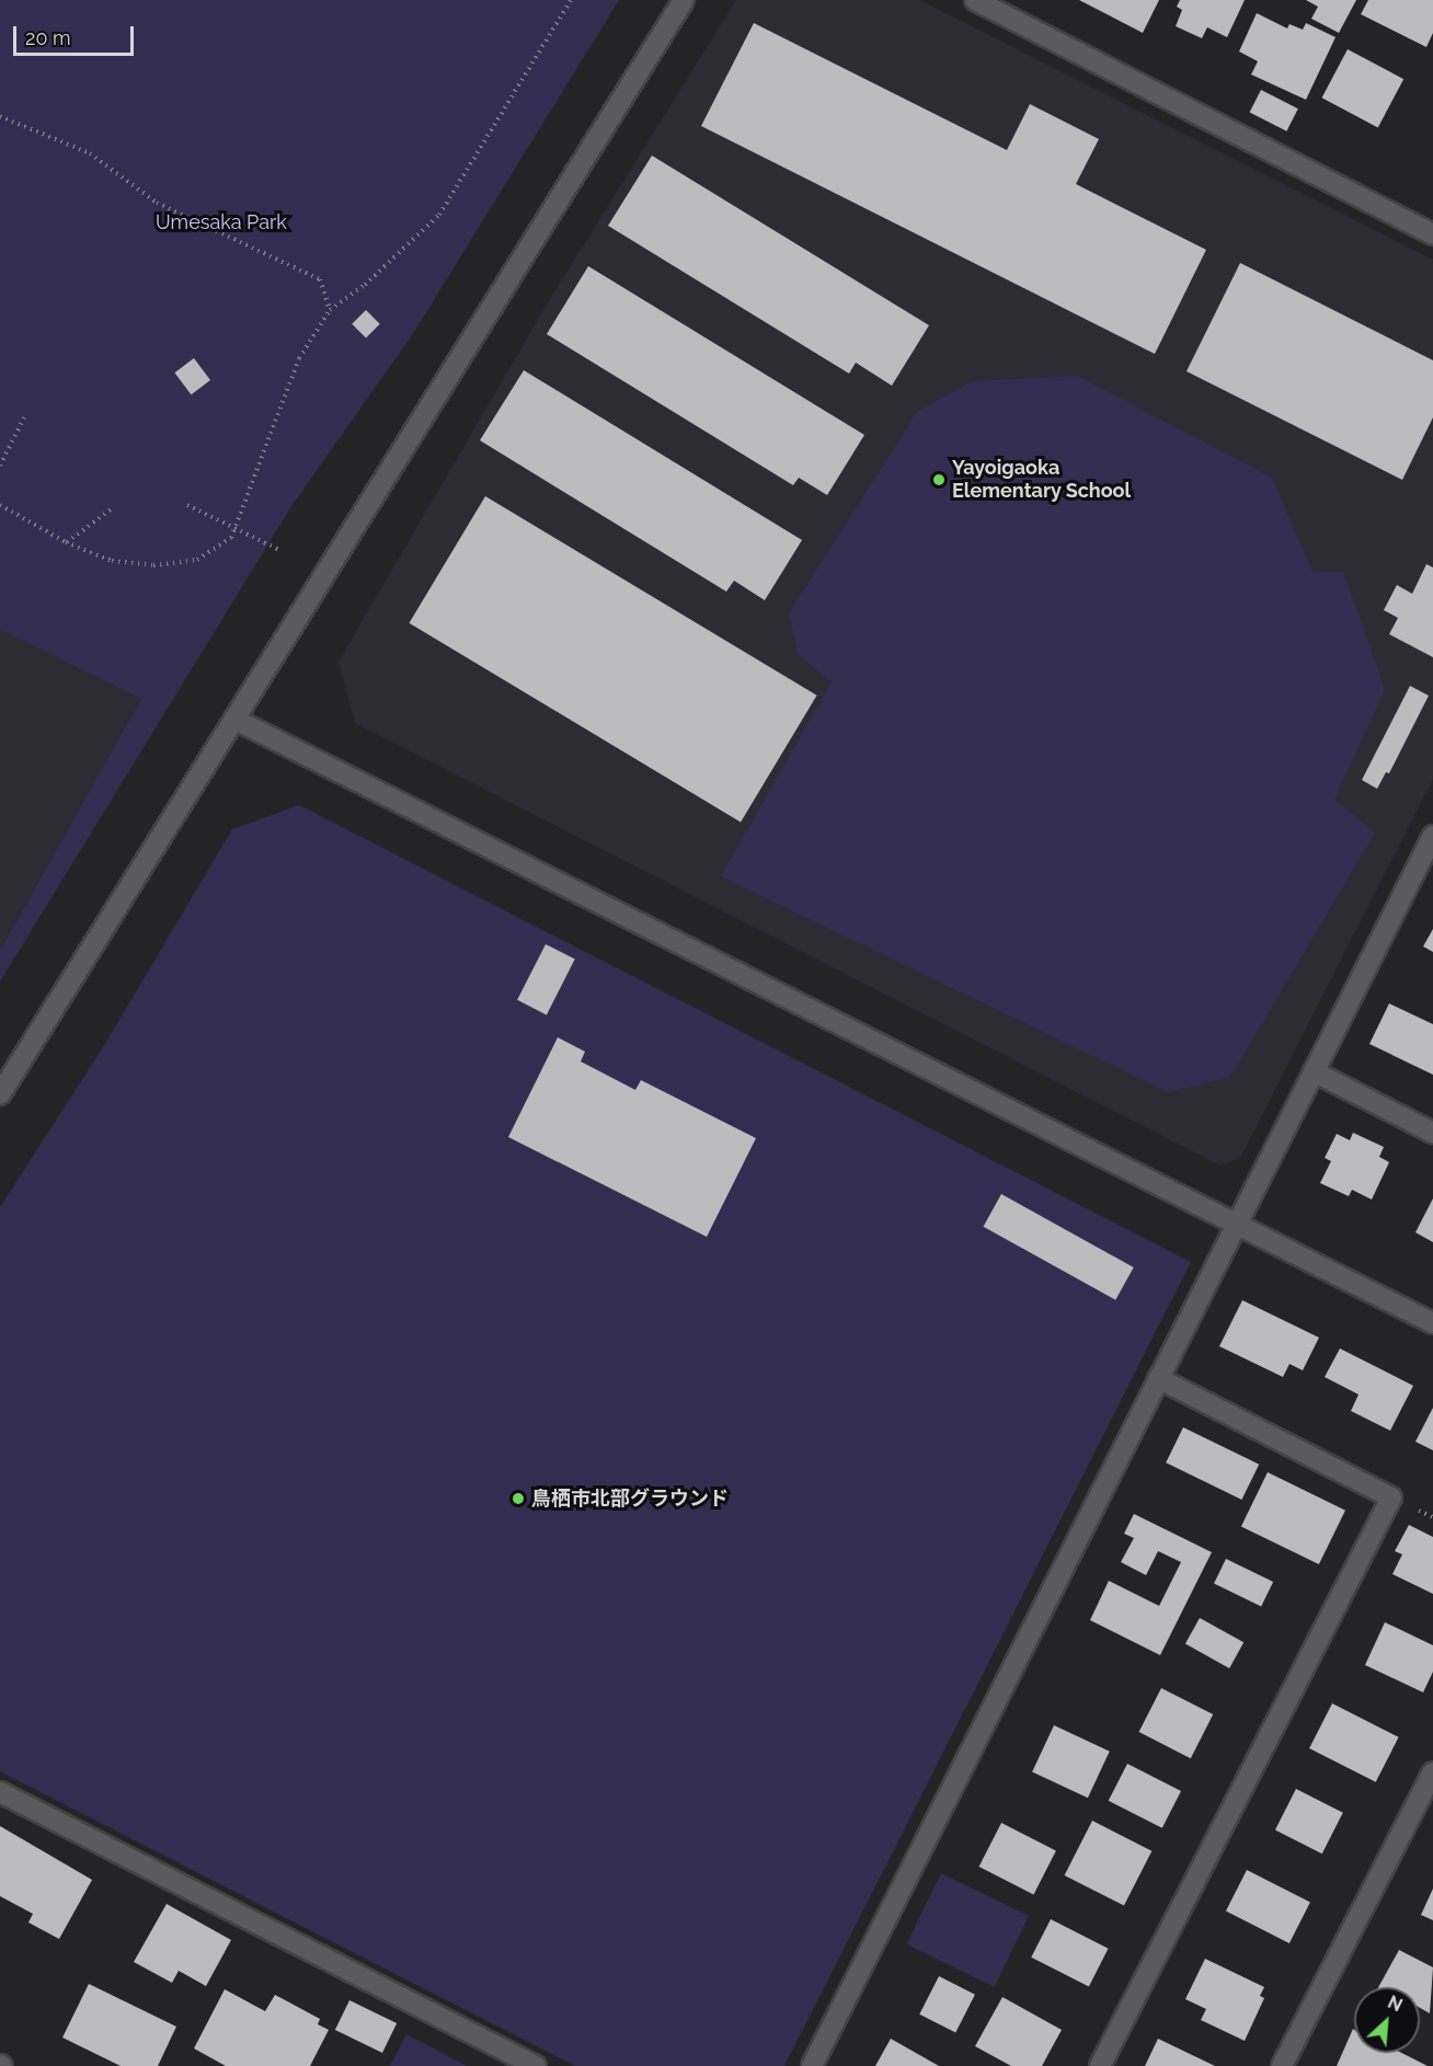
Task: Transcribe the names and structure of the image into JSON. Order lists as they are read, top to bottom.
{
  "parks": ["Umesaka Park"],
  "places": ["Yayoigaoka Elementary School", "鳥栖市北部グラウンド"],
  "scale_bar": "20 m",
  "north": "top right"
}
